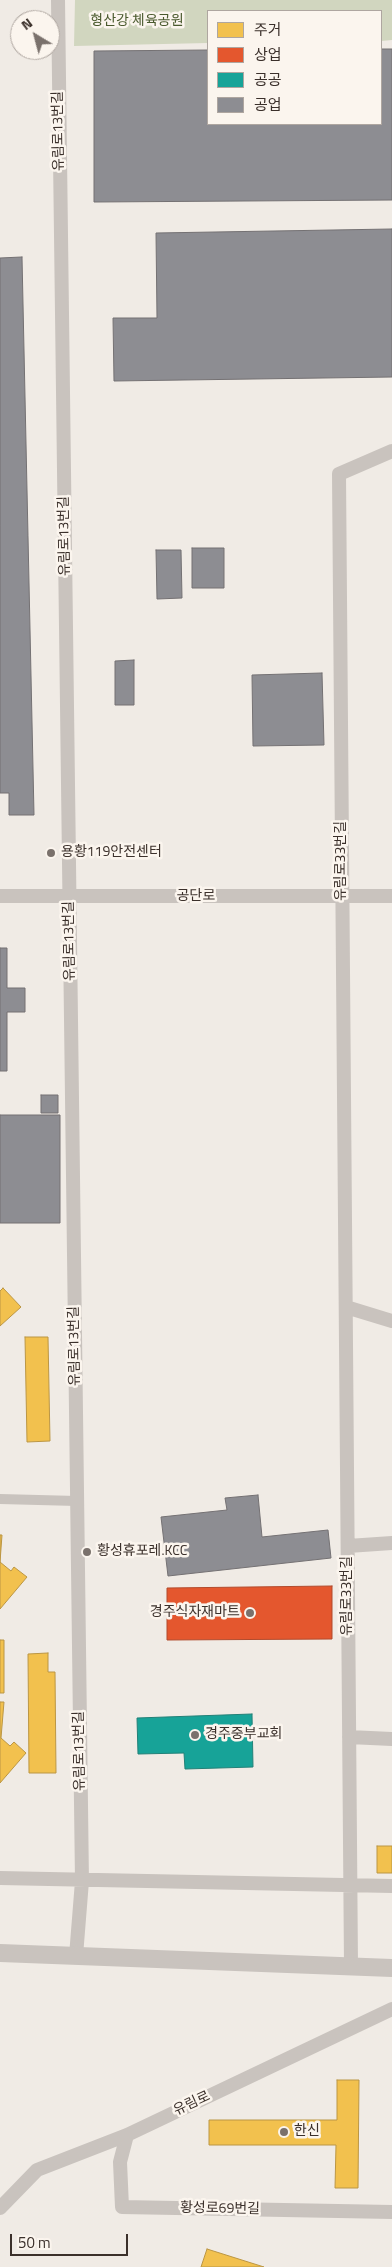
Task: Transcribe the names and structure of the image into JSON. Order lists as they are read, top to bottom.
{
  "streets": {
    "street": [
      "유림로13번길",
      "유림로33번길",
      "공단로",
      "유림로",
      "황성로69번길"
    ]
  },
  "crossings": [
    ["유림로13번길", "공단로"],
    ["유림로33번길", "공단로"],
    ["유림로", "황성로69번길"]
  ],
  "parks": ["형산강 체육공원"],
  "places": [
    "용황119안전센터",
    "황성휴포레.KCC",
    "경주식자재마트",
    "경주중부교회",
    "한신"
  ],
  "legend": [
    "주거",
    "상업",
    "공공",
    "공업"
  ],
  "scale_bar": "50 m",
  "north": "top left"
}
